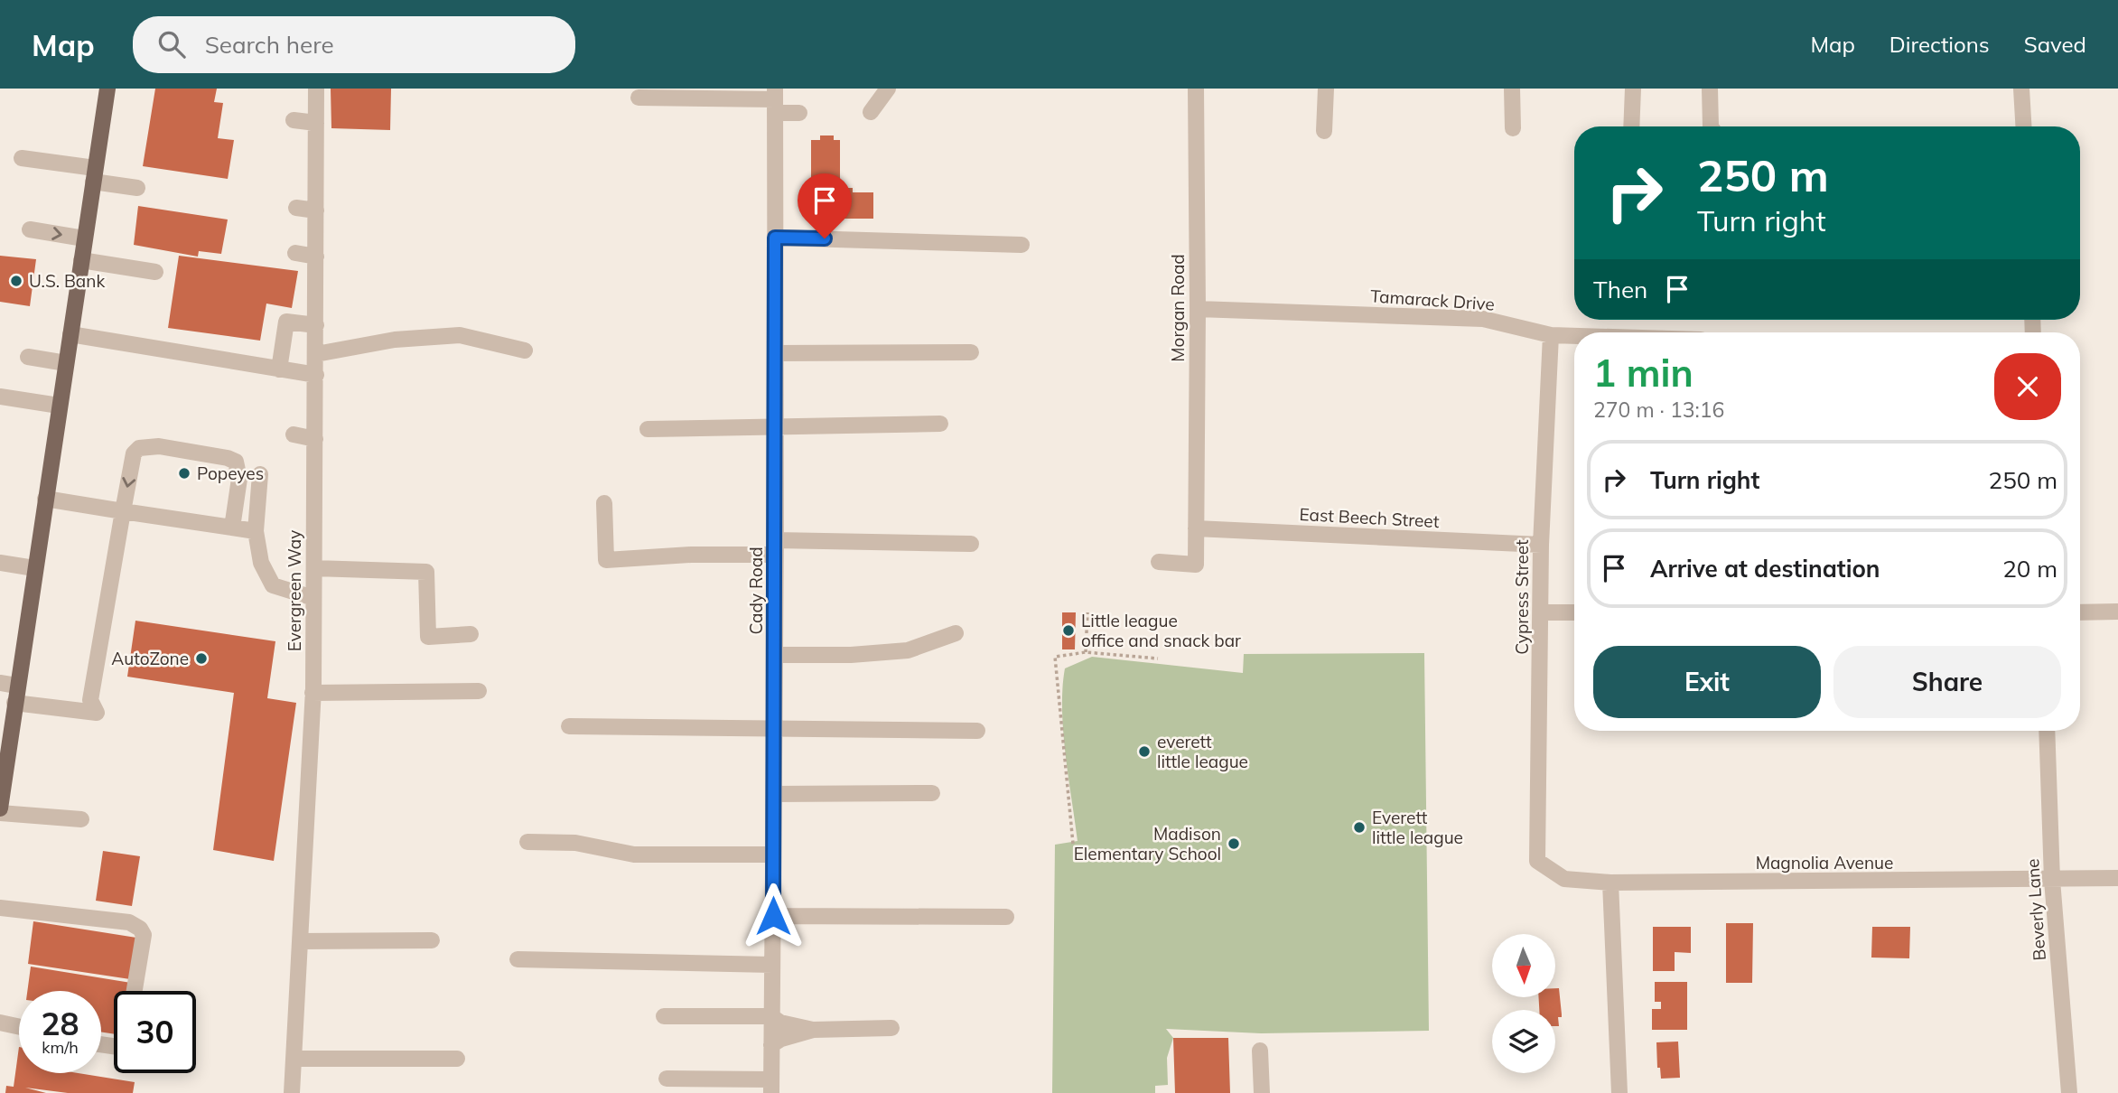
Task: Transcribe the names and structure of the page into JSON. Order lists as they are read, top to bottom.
{
  "streets": {
    "street": [
      "Tamarack Drive",
      "Morgan Road",
      "East Beech Street",
      "Evergreen Way",
      "Cady Road",
      "Cypress Street",
      "Magnolia Avenue",
      "Beverly Lane"
    ]
  },
  "crossings": [
    ["Tamarack Drive", "Morgan Road"],
    ["Tamarack Drive", "Cypress Street"],
    ["Morgan Road", "East Beech Street"],
    ["East Beech Street", "Cypress Street"],
    ["Cypress Street", "Magnolia Avenue"],
    ["Magnolia Avenue", "Beverly Lane"]
  ],
  "places": [
    "U.S. Bank",
    "Popeyes",
    "Little league office and snack bar",
    "AutoZone",
    "everett little league",
    "Everett little league",
    "Madison Elementary School"
  ],
  "north": "bottom",
  "page": {
    "header": "Map",
    "search": "Search here",
    "nav": ["Map", "Directions", "Saved"],
    "turn": ["250 m", "Turn right"],
    "then": "Then",
    "heading": ["1 min", "270 m · 13:16"],
    "list": [
      {
        "name": "Turn right",
        "value": "250 m"
      },
      {
        "name": "Arrive at destination",
        "value": "20 m"
      }
    ],
    "buttons": ["Exit", "Share"],
    "speed": "28 km/h",
    "limit": "30"
  }
}
